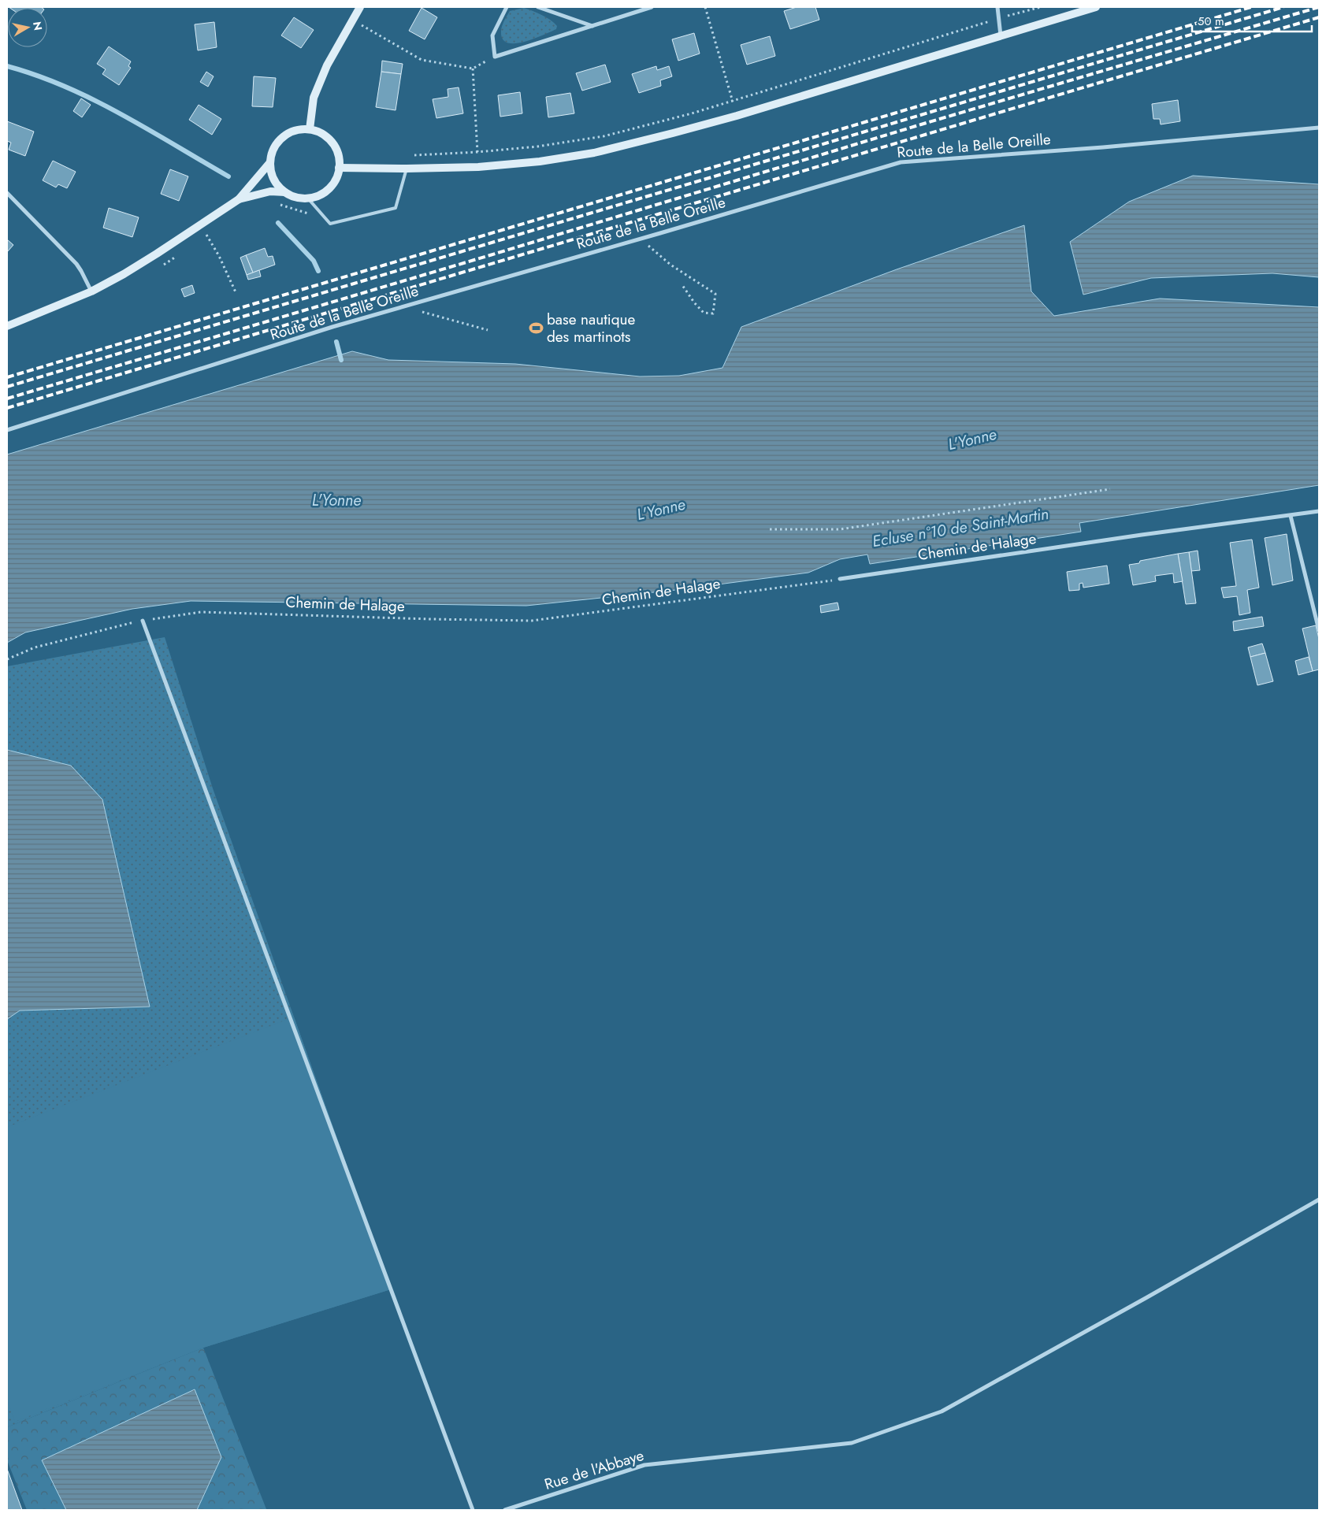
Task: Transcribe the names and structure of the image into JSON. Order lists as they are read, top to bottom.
{
  "streets": {
    "street": ["Route de la Belle Oreille", "Chemin de Halage", "Rue de l'Abbaye"]
  },
  "water": ["L'Yonne", "Ecluse n°10 de Saint-Martin"],
  "places": {
    "sports": ["base nautique des martinots"]
  },
  "scale_bar": "50 m",
  "north": "right"
}
